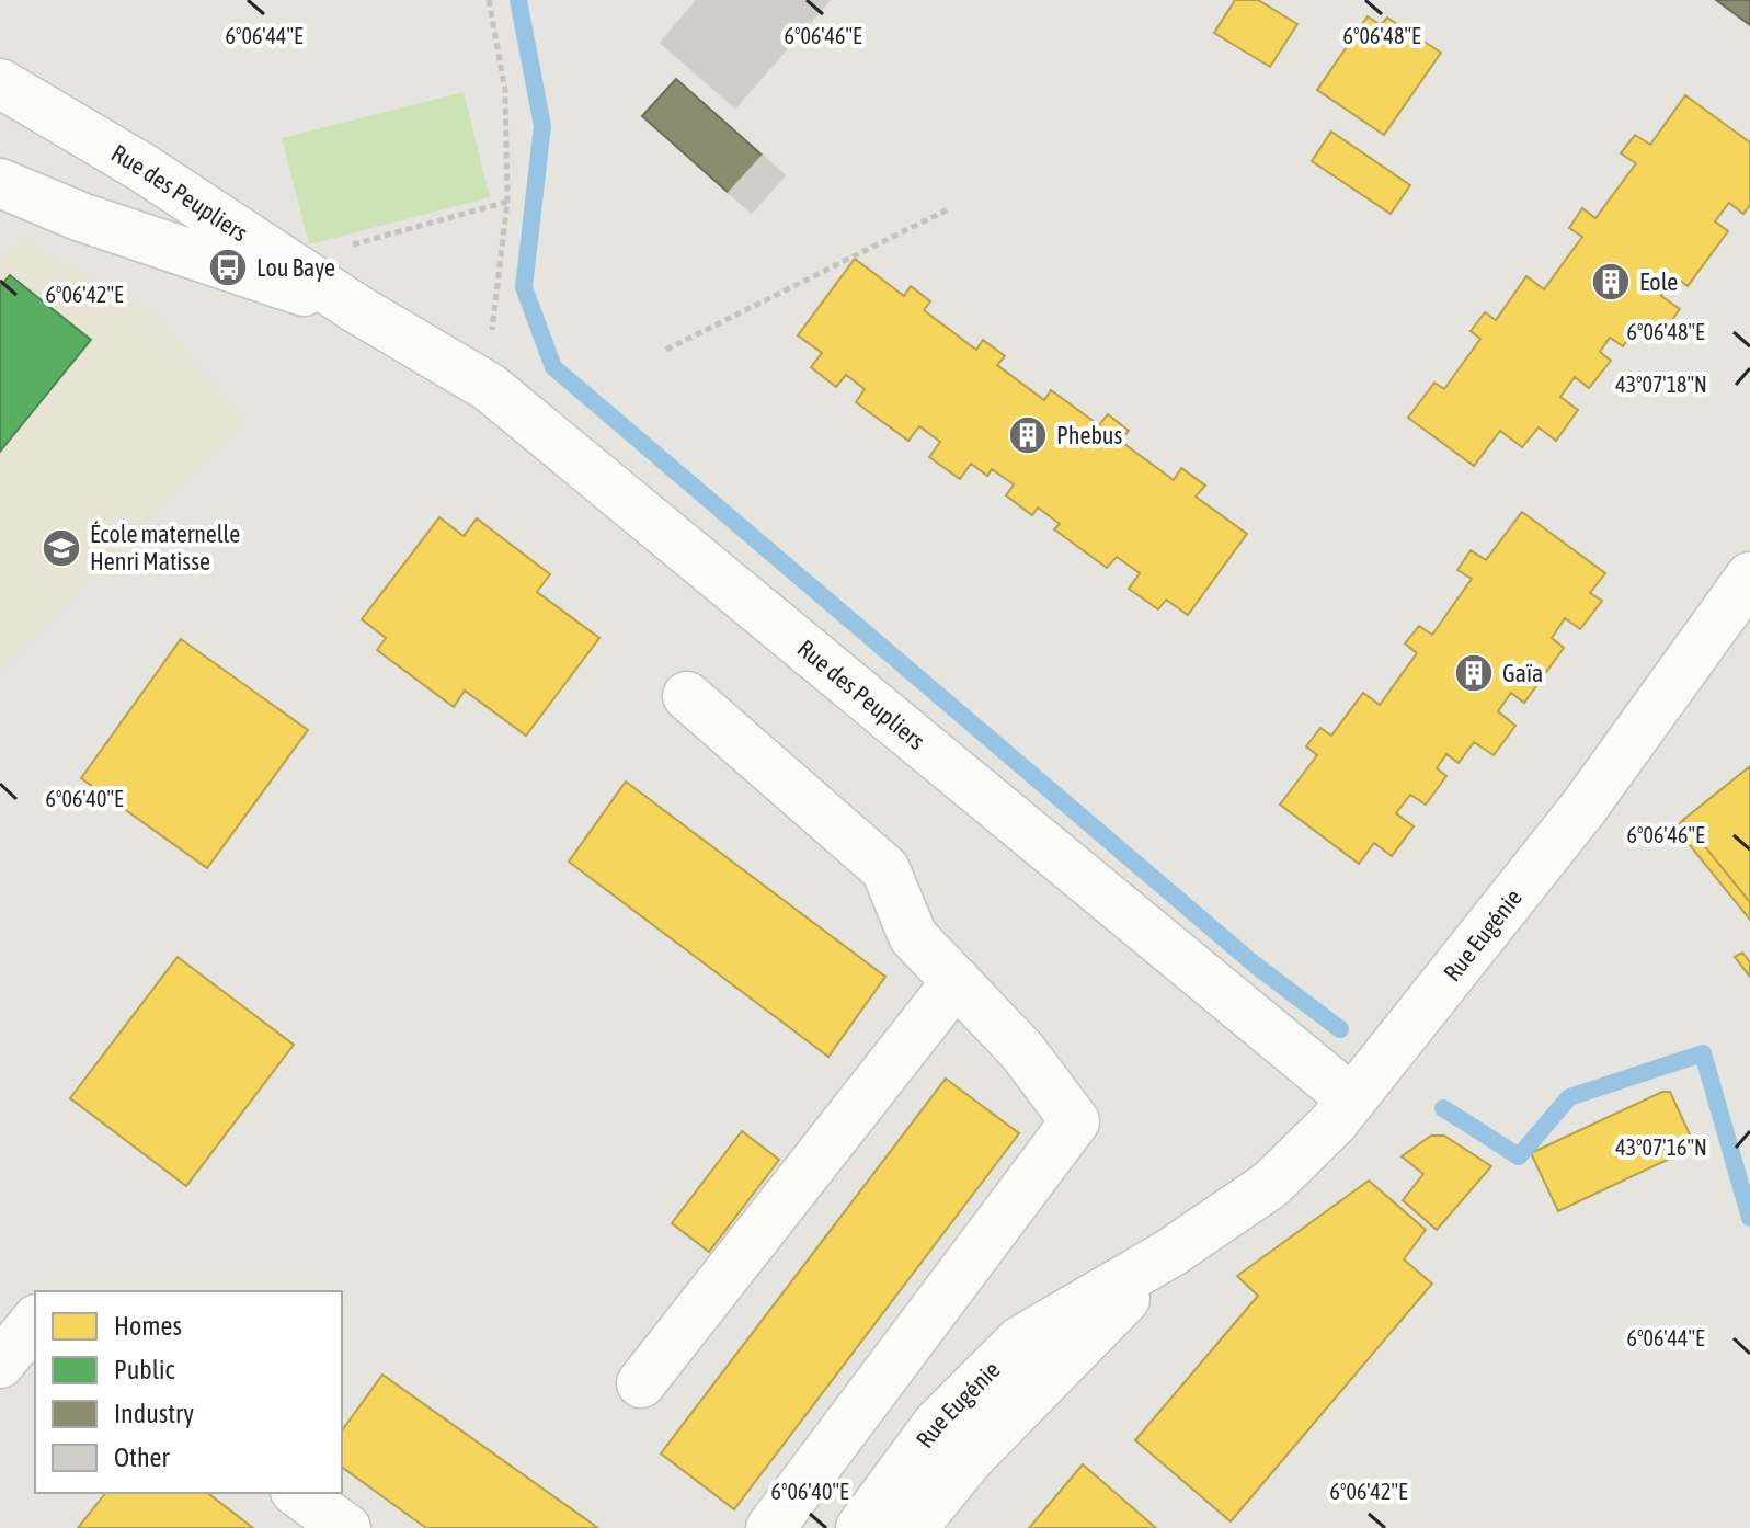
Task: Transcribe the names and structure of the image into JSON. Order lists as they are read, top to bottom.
{
  "streets": {
    "street": ["Rue des Peupliers", "Rue Eugénie"]
  },
  "crossings": [
    ["Rue des Peupliers", "Rue Eugénie"]
  ],
  "places": {
    "bus stop": ["Lou Baye"],
    "building": ["Eole", "Phebus", "Gaïa"],
    "school or university": ["École maternelle Henri Matisse"]
  },
  "legend": [
    "Homes",
    "Public",
    "Industry",
    "Other"
  ],
  "coordinates": [
    "6°06'44\"E",
    "6°06'46\"E",
    "6°06'48\"E",
    "6°06'42\"E",
    "43°07'18\"N",
    "6°06'40\"E",
    "43°07'16\"N"
  ]
}
